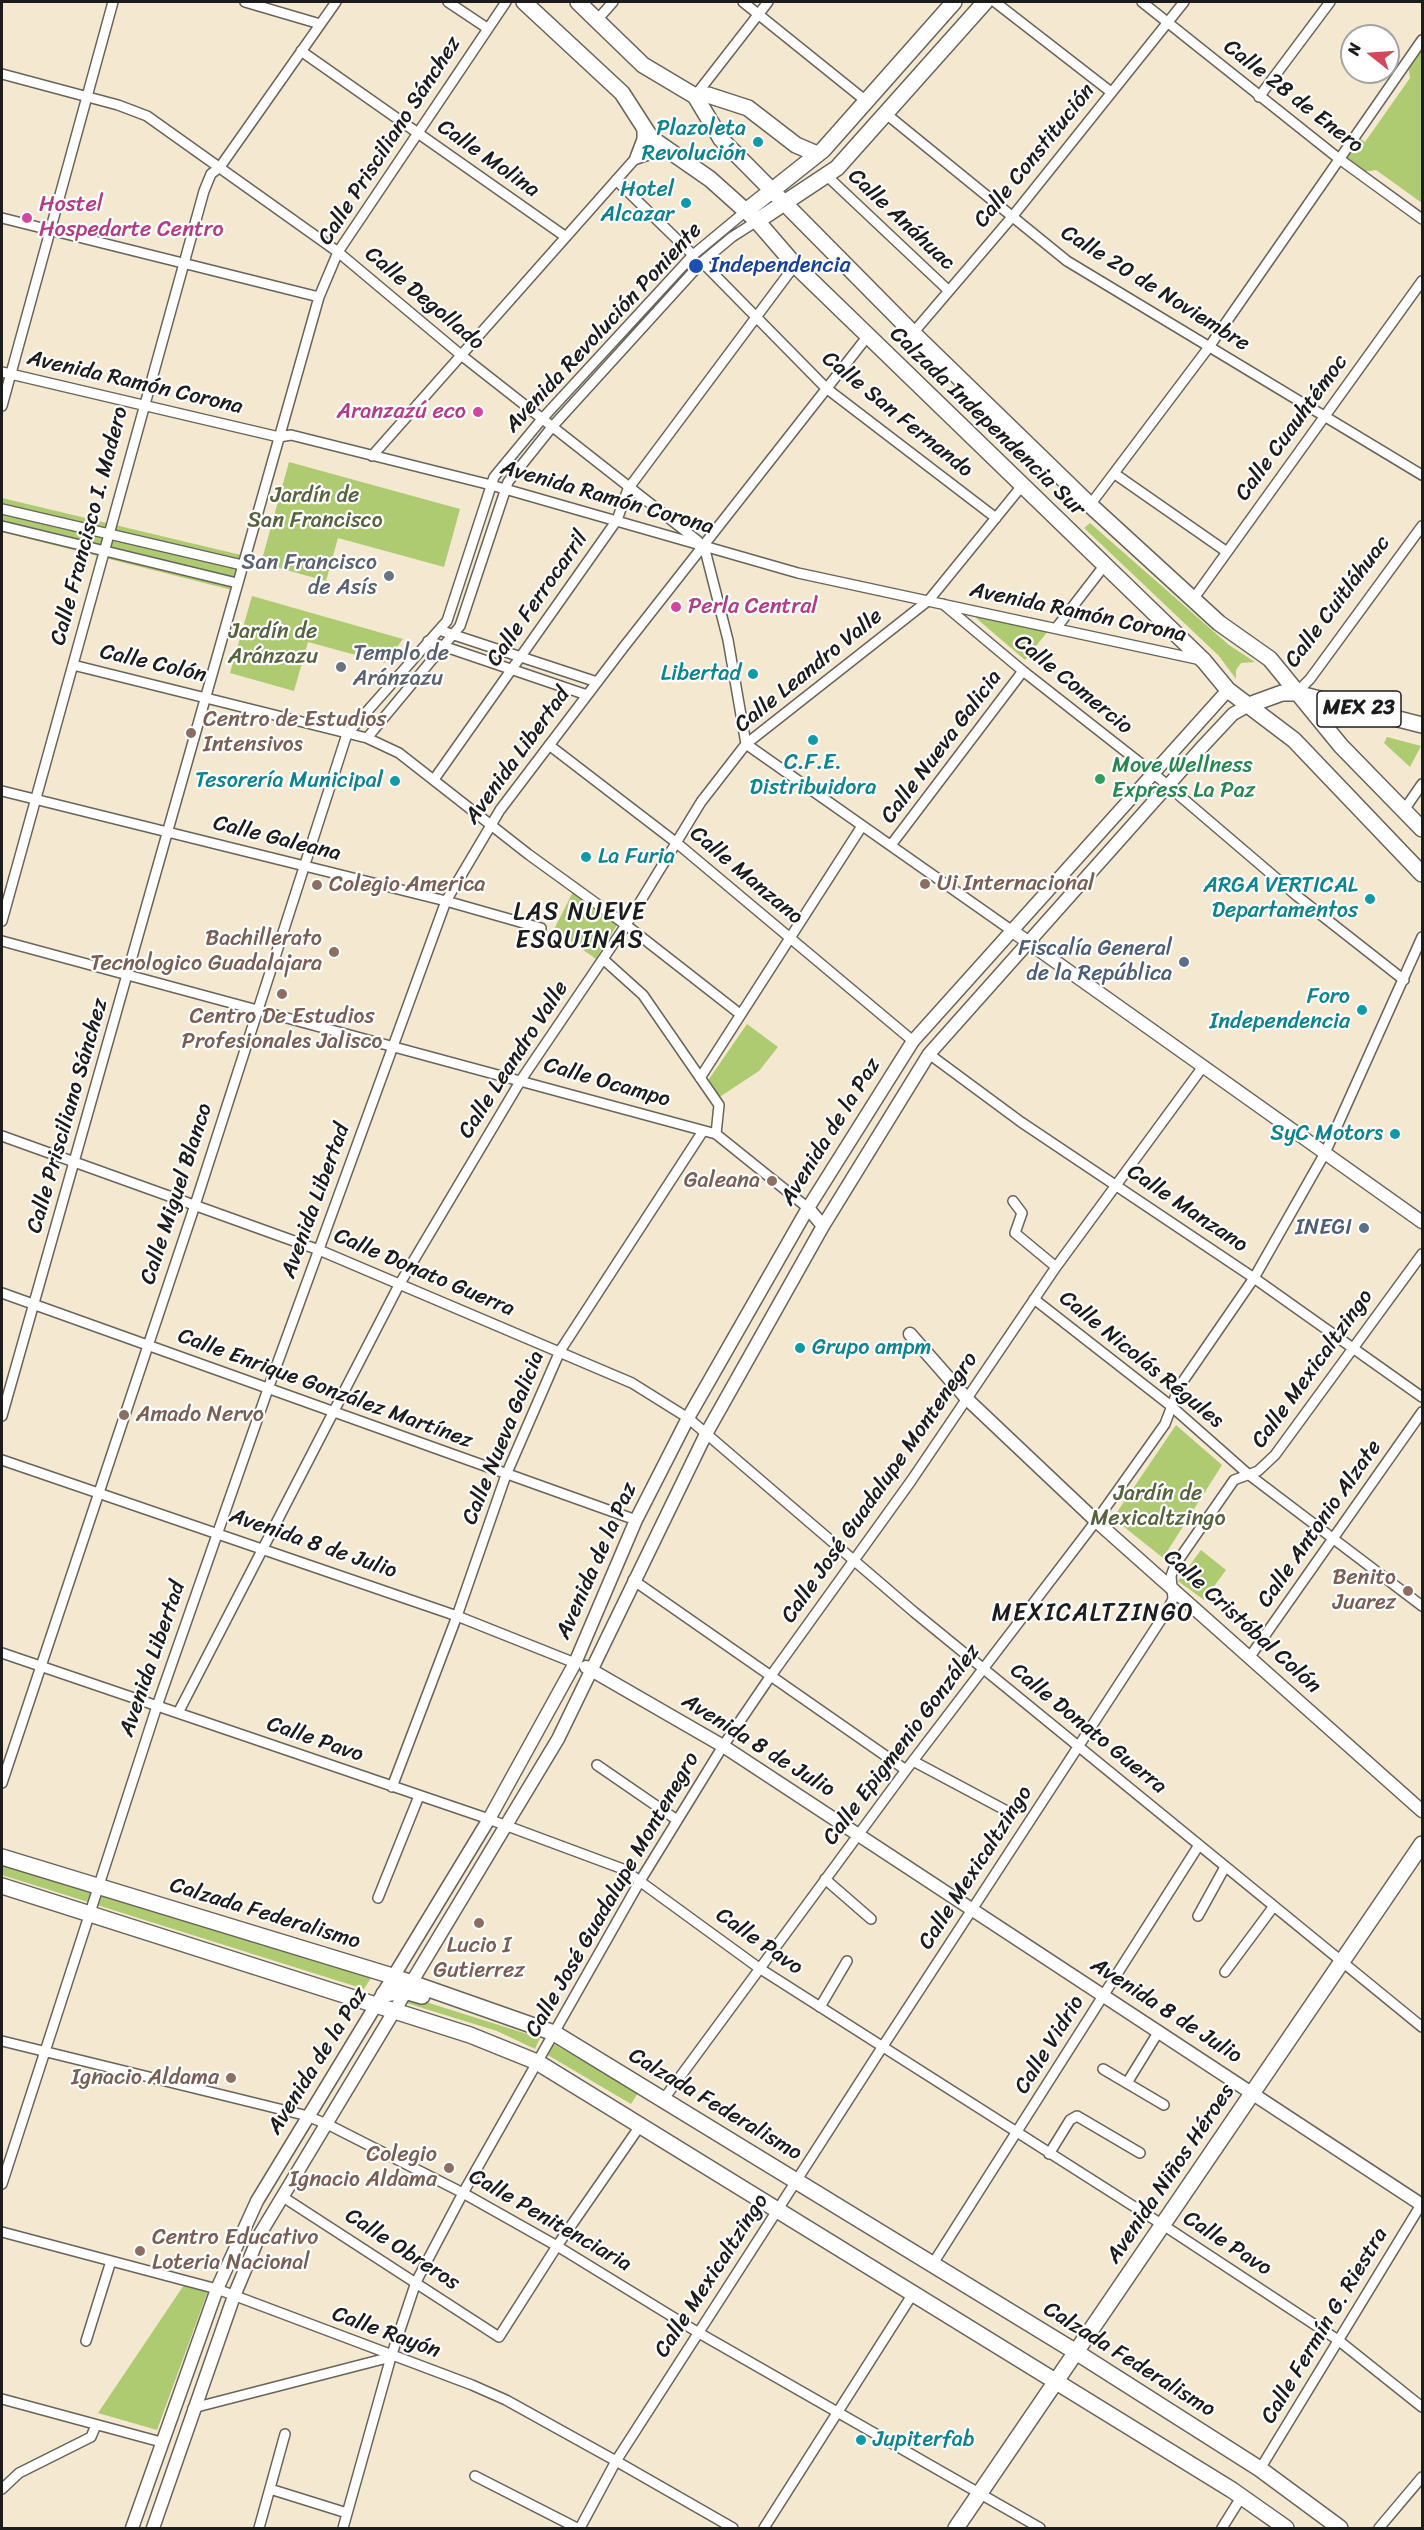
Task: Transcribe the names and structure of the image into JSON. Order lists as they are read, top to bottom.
{
  "streets": {
    "main road": [
      "Calzada Independencia Sur",
      "Calle Cuitláhuac",
      "MEX 23",
      "Calzada Federalismo",
      "Avenida Niños Héroes"
    ],
    "street": [
      "Calle 28 de Enero",
      "Calle Prisciliano Sánchez",
      "Calle Constitución",
      "Calle Molina",
      "Calle Anáhuac",
      "Calle 20 de Noviembre",
      "Calle Degollado",
      "Avenida Revolución Poniente",
      "Avenida Ramón Corona",
      "Calle San Fernando",
      "Calle Cuauhtémoc",
      "Calle Francisco I. Madero",
      "Calle Ferrocarril",
      "Calle Colón",
      "Calle Leandro Valle",
      "Calle Comercio",
      "Calle Nueva Galicia",
      "Avenida Libertad",
      "Calle Galeana",
      "Calle Manzano",
      "Calle Ocampo",
      "Avenida de la Paz",
      "Calle Miguel Blanco",
      "Calle Donato Guerra",
      "Calle Nicolás Régules",
      "Calle Mexicaltzingo",
      "Calle Enrique González Martínez",
      "Calle José Guadalupe Montenegro",
      "Calle Antonio Alzate",
      "Avenida 8 de Julio",
      "Calle Cristóbal Colón",
      "Calle Pavo",
      "Calle Epigmenio González",
      "Calle Vidrio",
      "Calle Penitenciaria",
      "Calle Obreros",
      "Calle Fermín G. Riestra",
      "Calle Rayón"
    ]
  },
  "crossings": [
    ["Calle 28 de Enero", "Calle Constitución"],
    ["Calle Prisciliano Sánchez", "Calle Molina"],
    ["Calle Prisciliano Sánchez", "Calle Degollado"],
    ["Calle Prisciliano Sánchez", "Avenida Ramón Corona"],
    ["Calle Prisciliano Sánchez", "Calle Colón"],
    ["Calle Prisciliano Sánchez", "Calle Galeana"],
    ["Calle Prisciliano Sánchez", "Calle Ocampo"],
    ["Calle Prisciliano Sánchez", "Calle Donato Guerra"],
    ["Calle Prisciliano Sánchez", "Calle Enrique González Martínez"],
    ["Calle Constitución", "Calle Anáhuac"],
    ["Calle Constitución", "Calle 20 de Noviembre"],
    ["Calle Constitución", "Calzada Independencia Sur"],
    ["Calle Molina", "Calle Francisco I. Madero"],
    ["Calle 20 de Noviembre", "Calle Cuauhtémoc"],
    ["Calle Degollado", "Avenida Revolución Poniente"],
    ["Calle Degollado", "Avenida Ramón Corona"],
    ["Calle Degollado", "Calle Francisco I. Madero"],
    ["Calle Degollado", "Calle Ferrocarril"],
    ["Calle Degollado", "Avenida Libertad"],
    ["Avenida Revolución Poniente", "Avenida Ramón Corona"],
    ["Avenida Revolución Poniente", "Calle San Fernando"],
    ["Avenida Revolución Poniente", "Calzada Independencia Sur"],
    ["Avenida Revolución Poniente", "Calle Miguel Blanco"],
    ["Avenida Ramón Corona", "Calzada Independencia Sur"],
    ["Avenida Ramón Corona", "Calle Francisco I. Madero"],
    ["Avenida Ramón Corona", "Calle Ferrocarril"],
    ["Avenida Ramón Corona", "Calle Leandro Valle"],
    ["Avenida Ramón Corona", "Calle Comercio"],
    ["Avenida Ramón Corona", "Avenida Libertad"],
    ["Calle San Fernando", "Calle Ferrocarril"],
    ["Calle San Fernando", "Calle Leandro Valle"],
    ["Calle San Fernando", "Avenida Libertad"],
    ["Calzada Independencia Sur", "Calle Cuauhtémoc"],
    ["Calzada Independencia Sur", "Calle Ferrocarril"],
    ["Calzada Independencia Sur", "Calle Cuitláhuac"],
    ["Calzada Independencia Sur", "Calle Leandro Valle"],
    ["Calzada Independencia Sur", "MEX 23"],
    ["Calzada Independencia Sur", "Avenida Libertad"],
    ["Calzada Independencia Sur", "Avenida de la Paz"],
    ["Calle Francisco I. Madero", "Calle Colón"],
    ["Calle Francisco I. Madero", "Calle Galeana"],
    ["Calle Ferrocarril", "Calle Colón"],
    ["Calle Cuitláhuac", "MEX 23"],
    ["Calle Cuitláhuac", "Avenida de la Paz"],
    ["Calle Colón", "Calle Leandro Valle"],
    ["Calle Colón", "Calle Nueva Galicia"],
    ["Calle Colón", "Avenida Libertad"],
    ["Calle Colón", "Calle Miguel Blanco"],
    ["Calle Leandro Valle", "Calle Manzano"],
    ["Calle Leandro Valle", "Calle Ocampo"],
    ["Calle Leandro Valle", "Calle Donato Guerra"],
    ["Calle Leandro Valle", "Calle Enrique González Martínez"],
    ["Calle Leandro Valle", "Avenida 8 de Julio"],
    ["Calle Leandro Valle", "Calle Pavo"],
    ["Calle Comercio", "Calle Nueva Galicia"],
    ["Calle Comercio", "Avenida de la Paz"],
    ["Calle Comercio", "Calle Epigmenio González"],
    ["Calle Nueva Galicia", "Calle Manzano"],
    ["Calle Nueva Galicia", "Calle Ocampo"],
    ["Calle Nueva Galicia", "Calle Donato Guerra"],
    ["Calle Nueva Galicia", "Calle Enrique González Martínez"],
    ["Calle Nueva Galicia", "Avenida 8 de Julio"],
    ["Calle Nueva Galicia", "Calle Pavo"],
    ["Avenida Libertad", "Calle Galeana"],
    ["Avenida Libertad", "Calle Manzano"],
    ["Avenida Libertad", "Calle Ocampo"],
    ["Avenida Libertad", "Calle Donato Guerra"],
    ["Avenida Libertad", "Calle Enrique González Martínez"],
    ["Avenida Libertad", "Avenida 8 de Julio"],
    ["Avenida Libertad", "Calle Pavo"],
    ["Avenida Libertad", "Calzada Federalismo"],
    ["Avenida Libertad", "Calle Penitenciaria"],
    ["Calle Galeana", "Calle Miguel Blanco"],
    ["Calle Manzano", "Avenida de la Paz"],
    ["Calle Manzano", "Calle Mexicaltzingo"],
    ["Calle Manzano", "Calle José Guadalupe Montenegro"],
    ["Calle Manzano", "Calle Epigmenio González"],
    ["Calle Ocampo", "Calle Miguel Blanco"],
    ["Avenida de la Paz", "Calle Donato Guerra"],
    ["Avenida de la Paz", "Calle Enrique González Martínez"],
    ["Avenida de la Paz", "Avenida 8 de Julio"],
    ["Avenida de la Paz", "Calle Pavo"],
    ["Avenida de la Paz", "Calzada Federalismo"],
    ["Avenida de la Paz", "Calle Penitenciaria"],
    ["Avenida de la Paz", "Calle Obreros"],
    ["Avenida de la Paz", "Calle Rayón"],
    ["Calle Miguel Blanco", "Calle Donato Guerra"],
    ["Calle Miguel Blanco", "Calle Enrique González Martínez"],
    ["Calle Miguel Blanco", "Avenida 8 de Julio"],
    ["Calle Miguel Blanco", "Calle Pavo"],
    ["Calle Donato Guerra", "Calle Mexicaltzingo"],
    ["Calle Donato Guerra", "Calle José Guadalupe Montenegro"],
    ["Calle Donato Guerra", "Calle Epigmenio González"],
    ["Calle Donato Guerra", "Calle Vidrio"],
    ["Calle Donato Guerra", "Avenida Niños Héroes"],
    ["Calle Nicolás Régules", "Calle Mexicaltzingo"],
    ["Calle Nicolás Régules", "Calle José Guadalupe Montenegro"],
    ["Calle Nicolás Régules", "Calle Antonio Alzate"],
    ["Calle Nicolás Régules", "Calle Epigmenio González"],
    ["Calle Mexicaltzingo", "Avenida 8 de Julio"],
    ["Calle Mexicaltzingo", "Calle Cristóbal Colón"],
    ["Calle Mexicaltzingo", "Calle Pavo"],
    ["Calle Mexicaltzingo", "Calzada Federalismo"],
    ["Calle Mexicaltzingo", "Calle Penitenciaria"],
    ["Calle Mexicaltzingo", "Calle Rayón"],
    ["Calle José Guadalupe Montenegro", "Avenida 8 de Julio"],
    ["Calle José Guadalupe Montenegro", "Calle Cristóbal Colón"],
    ["Calle José Guadalupe Montenegro", "Calle Pavo"],
    ["Calle José Guadalupe Montenegro", "Calzada Federalismo"],
    ["Calle José Guadalupe Montenegro", "Calle Penitenciaria"],
    ["Calle José Guadalupe Montenegro", "Calle Obreros"],
    ["Calle José Guadalupe Montenegro", "Calle Rayón"],
    ["Calle Antonio Alzate", "Calle Cristóbal Colón"],
    ["Avenida 8 de Julio", "Calle Epigmenio González"],
    ["Avenida 8 de Julio", "Calle Vidrio"],
    ["Avenida 8 de Julio", "Avenida Niños Héroes"],
    ["Avenida 8 de Julio", "Calle Fermín G. Riestra"],
    ["Calle Cristóbal Colón", "Calle Epigmenio González"],
    ["Calle Pavo", "Calle Epigmenio González"],
    ["Calle Pavo", "Calle Vidrio"],
    ["Calle Pavo", "Avenida Niños Héroes"],
    ["Calle Pavo", "Calle Fermín G. Riestra"],
    ["Calle Epigmenio González", "Calzada Federalismo"],
    ["Calzada Federalismo", "Calle Vidrio"],
    ["Calzada Federalismo", "Avenida Niños Héroes"],
    ["Calzada Federalismo", "Calle Fermín G. Riestra"],
    ["Avenida Niños Héroes", "Calle Penitenciaria"],
    ["Calle Penitenciaria", "Calle Obreros"]
  ],
  "districts": ["LAS NUEVE ESQUINAS", "MEXICALTZINGO"],
  "parks": ["Jardín de San Francisco", "Jardín de Aránzazu", "Jardín de Mexicaltzingo"],
  "places": [
    "Plazoleta Revolución",
    "Hotel Alcazar",
    "Hostel Hospedarte Centro",
    "Independencia",
    "Aranzazú eco",
    "San Francisco de Asís",
    "Perla Central",
    "Templo de Aránzazu",
    "Libertad",
    "Centro de Estudios Intensivos",
    "C.F.E. Distribuidora",
    "Move Wellness Express La Paz",
    "Tesorería Municipal",
    "La Furia",
    "Ui Internacional",
    "Colegio America",
    "ARGA VERTICAL Departamentos",
    "Bachillerato Tecnologico Guadalajara",
    "Fiscalía General de la República",
    "Centro De Estudios Profesionales Jalisco",
    "Foro Independencia",
    "SyC Motors",
    "Galeana",
    "INEGI",
    "Grupo ampm",
    "Amado Nervo",
    "Benito Juarez",
    "Lucio I Gutierrez",
    "Ignacio Aldama",
    "Colegio Ignacio Aldama",
    "Centro Educativo Loteria Nacional",
    "Jupiterfab"
  ],
  "north": "left"
}
